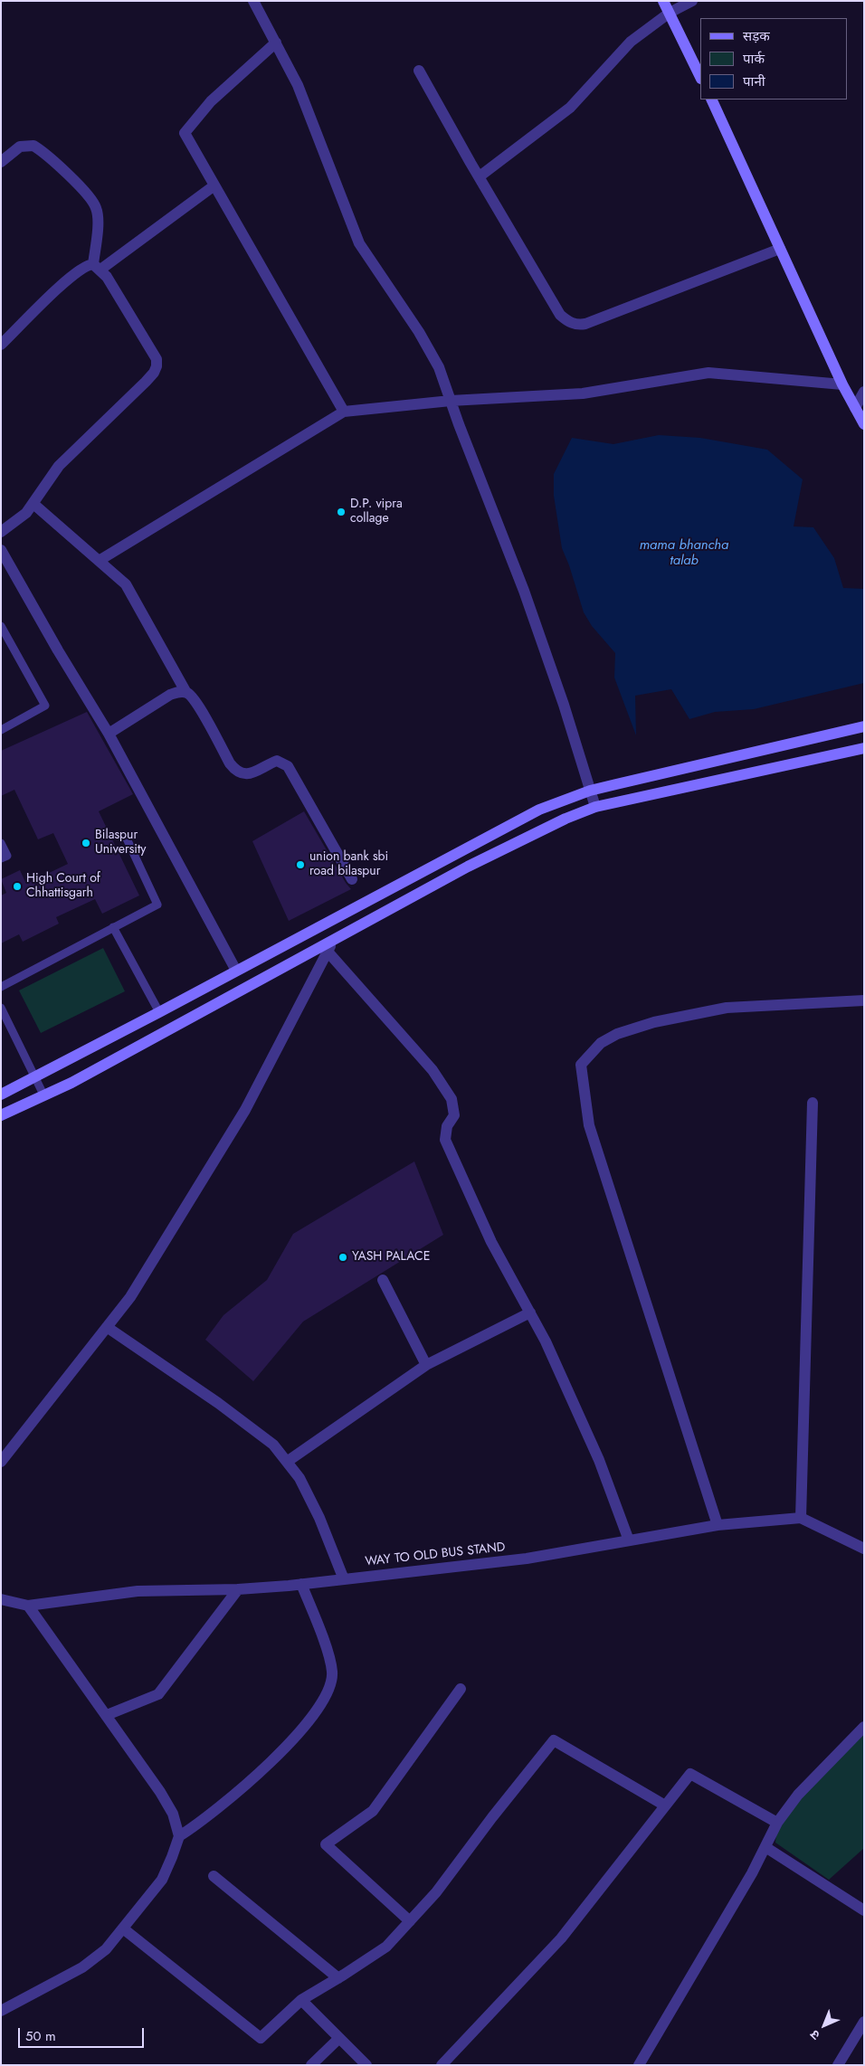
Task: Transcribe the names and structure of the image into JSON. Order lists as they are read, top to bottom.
{
  "streets": {
    "street": ["WAY TO OLD BUS STAND"]
  },
  "water": ["mama bhancha talab"],
  "places": [
    "D.P. vipra collage",
    "Bilaspur University",
    "union bank sbi road bilaspur",
    "High Court of Chhattisgarh",
    "YASH PALACE"
  ],
  "legend": ["सड़क", "पार्क", "पानी"],
  "scale_bar": "50 m",
  "north": "bottom left"
}
